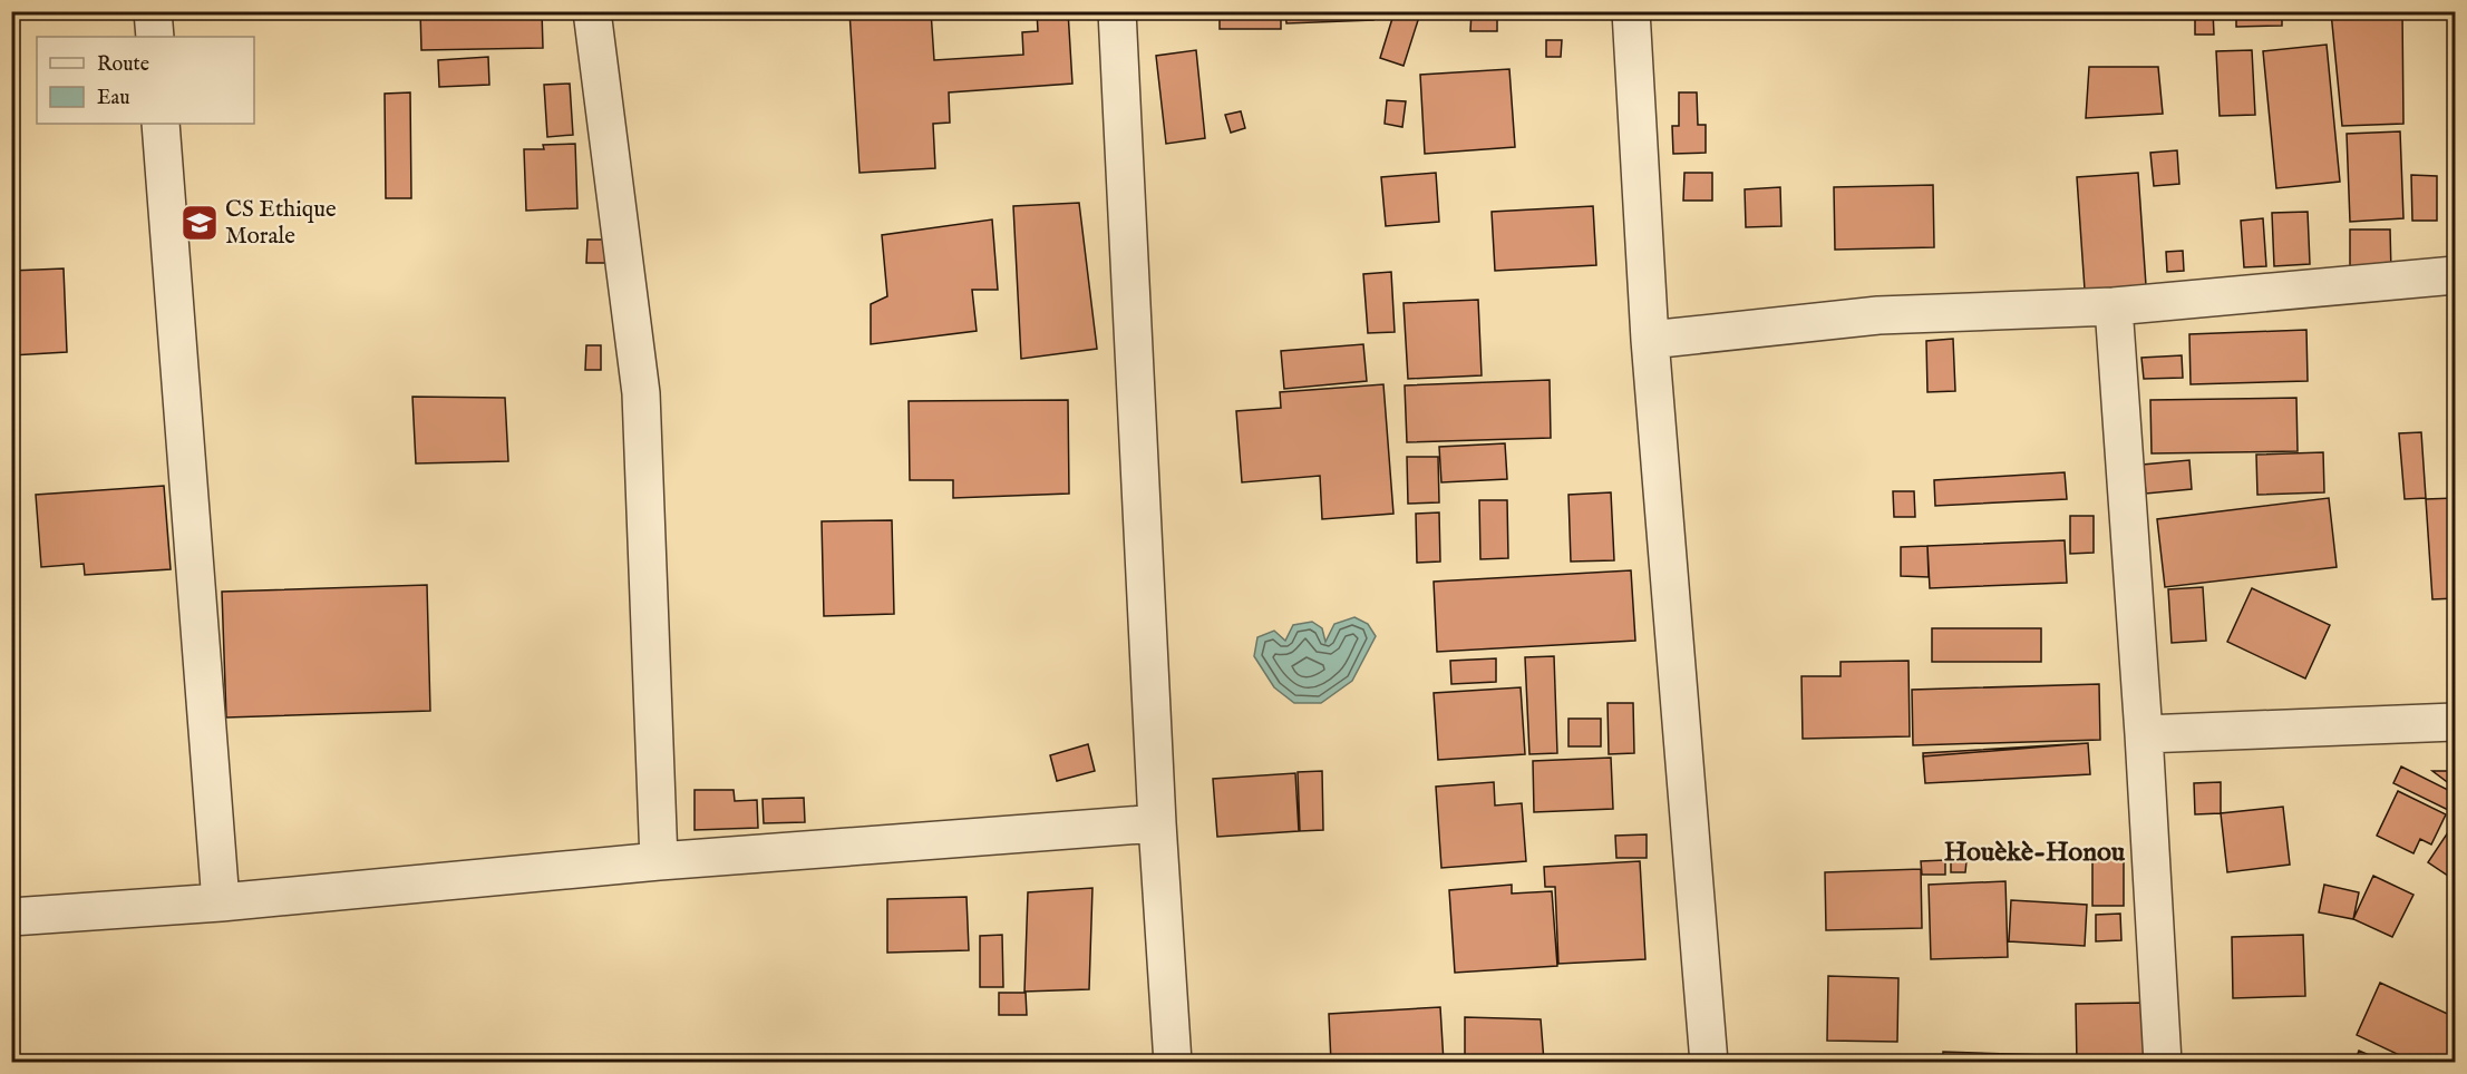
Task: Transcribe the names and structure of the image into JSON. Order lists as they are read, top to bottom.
{
  "districts": ["Houèkè-Honou"],
  "places": {
    "school or university": ["CS Ethique Morale"]
  },
  "legend": ["Route", "Eau"]
}
